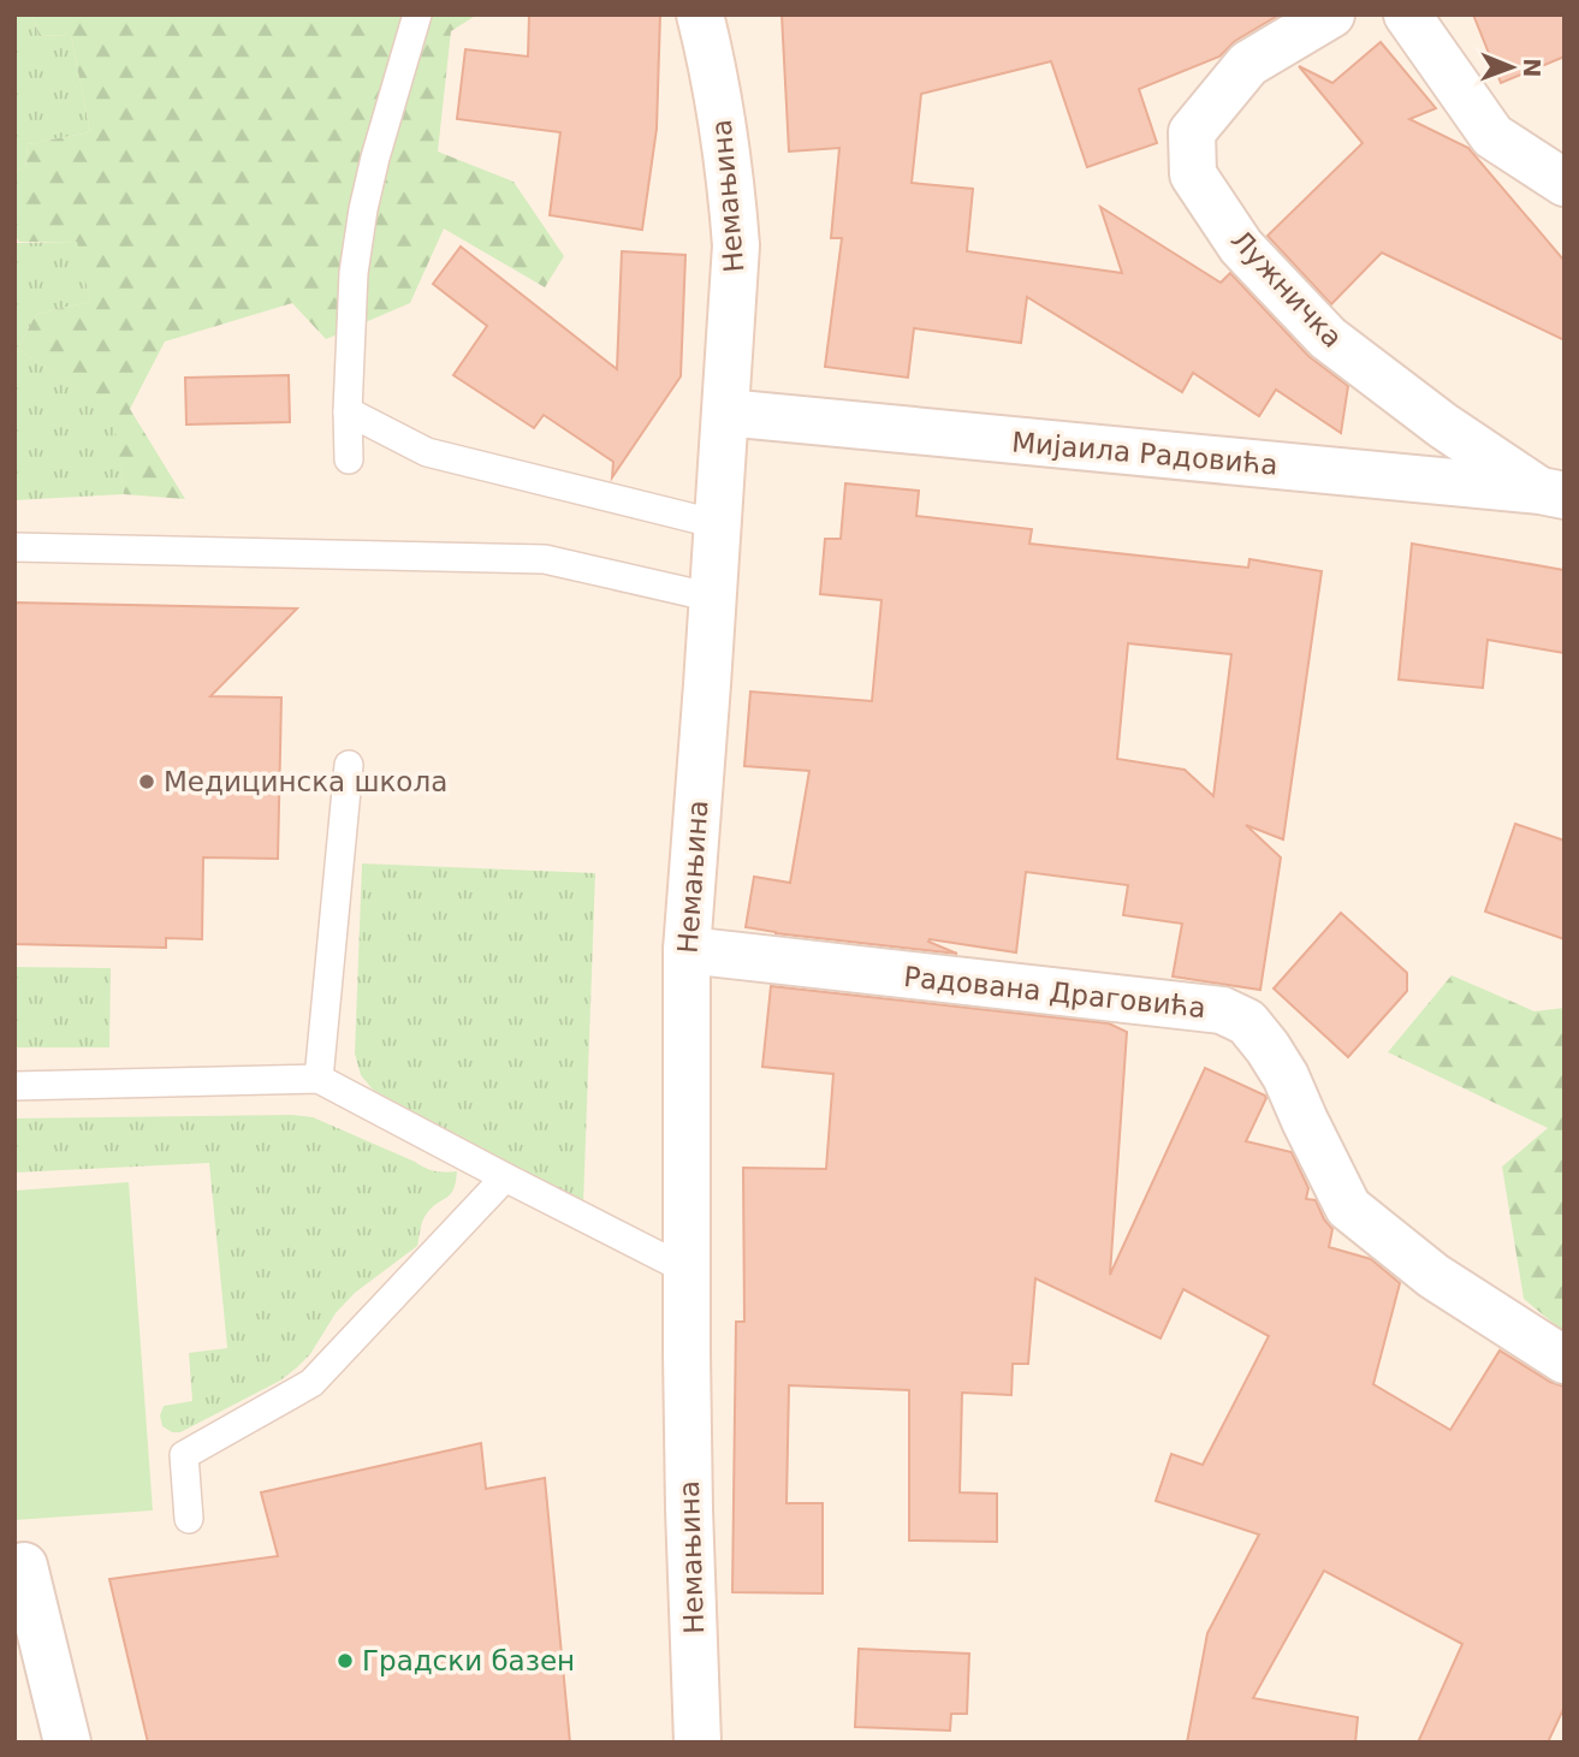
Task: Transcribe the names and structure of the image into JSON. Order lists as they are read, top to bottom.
{
  "streets": {
    "street": [
      "Немањина",
      "Лужничка",
      "Мијаила Радовића",
      "Радована Драговића"
    ]
  },
  "crossings": [
    ["Немањина", "Мијаила Радовића"],
    ["Немањина", "Радована Драговића"],
    ["Лужничка", "Мијаила Радовића"]
  ],
  "places": ["Медицинска школа", "Градски базен"],
  "north": "right"
}
